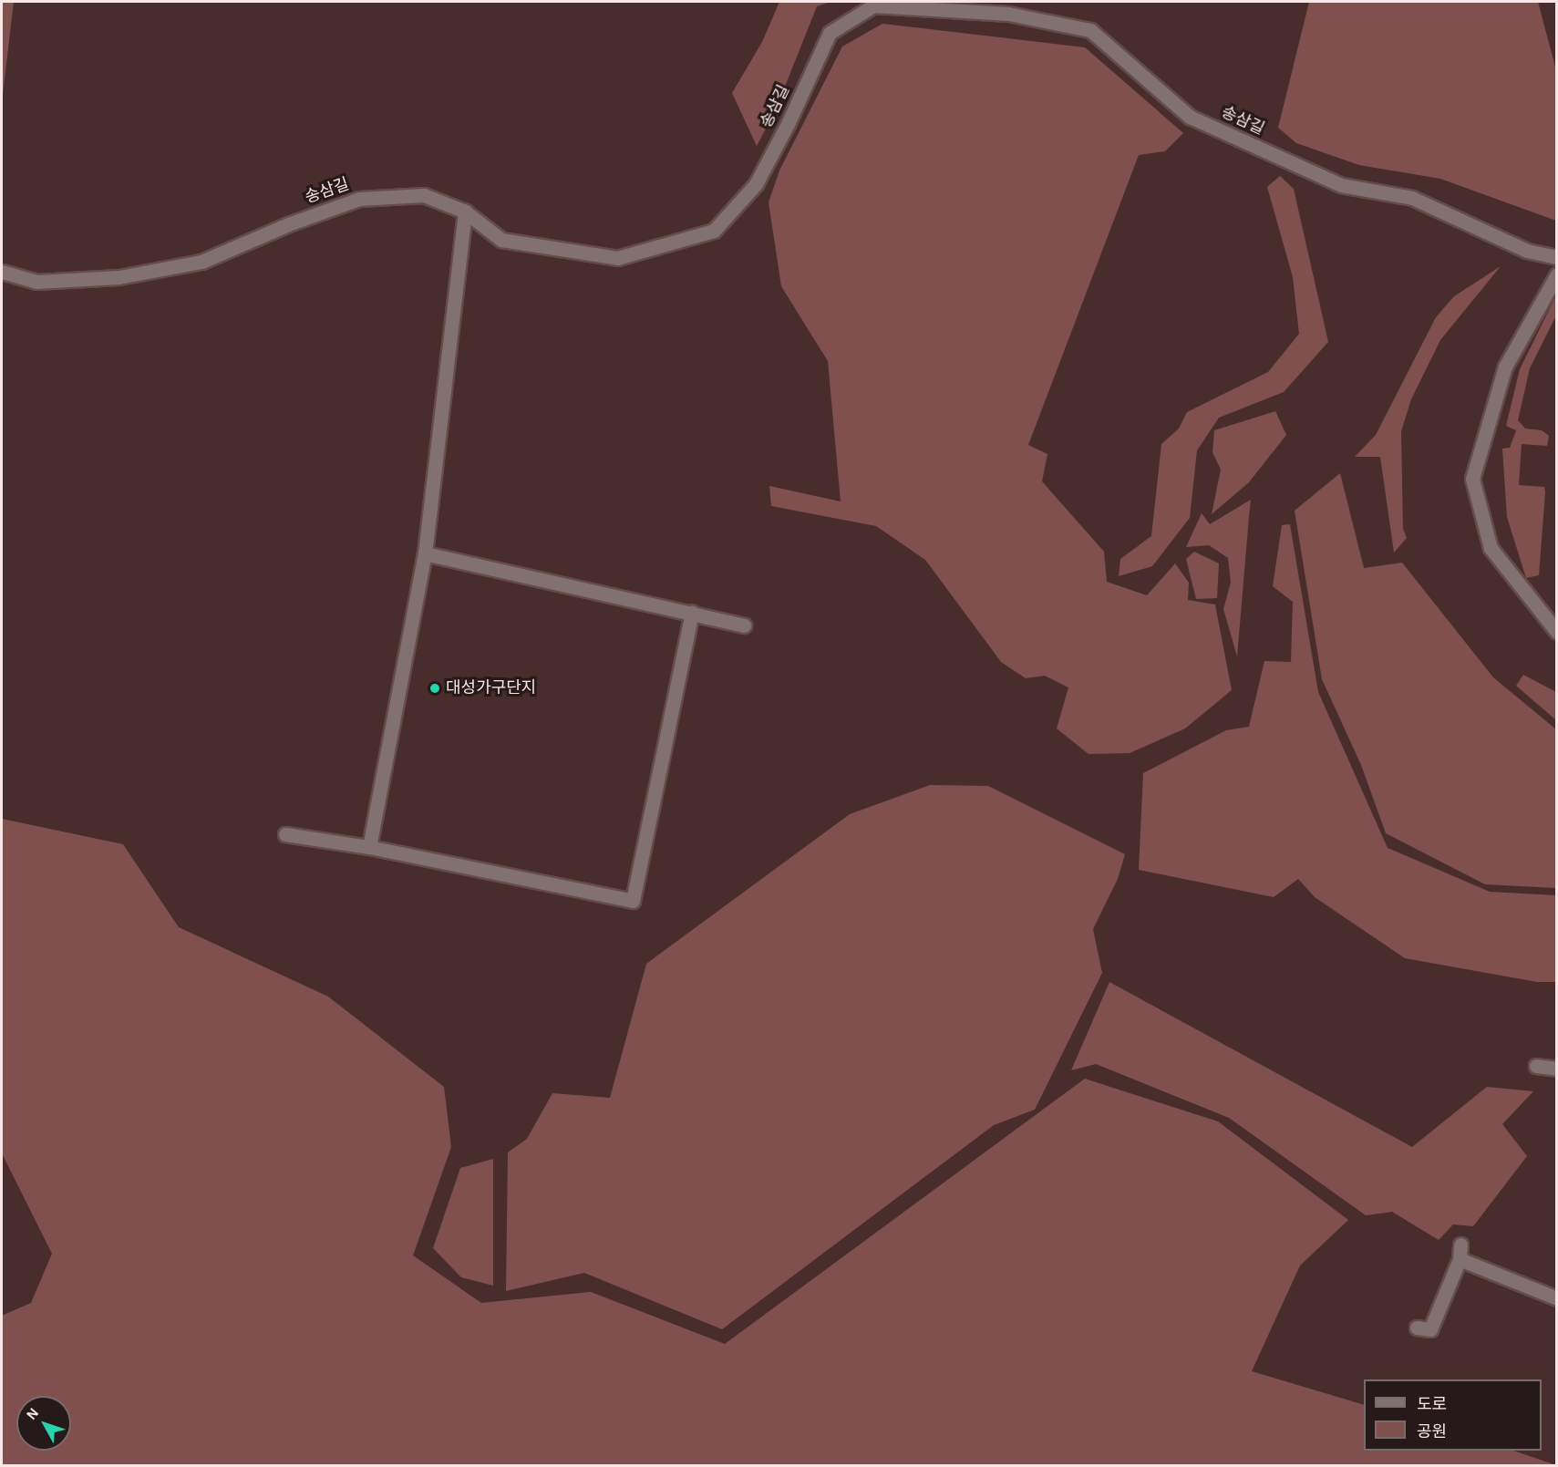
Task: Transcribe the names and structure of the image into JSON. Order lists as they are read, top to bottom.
{
  "streets": {
    "street": ["송삼길"]
  },
  "places": ["대성가구단지"],
  "legend": ["도로", "공원"],
  "north": "top left"
}
